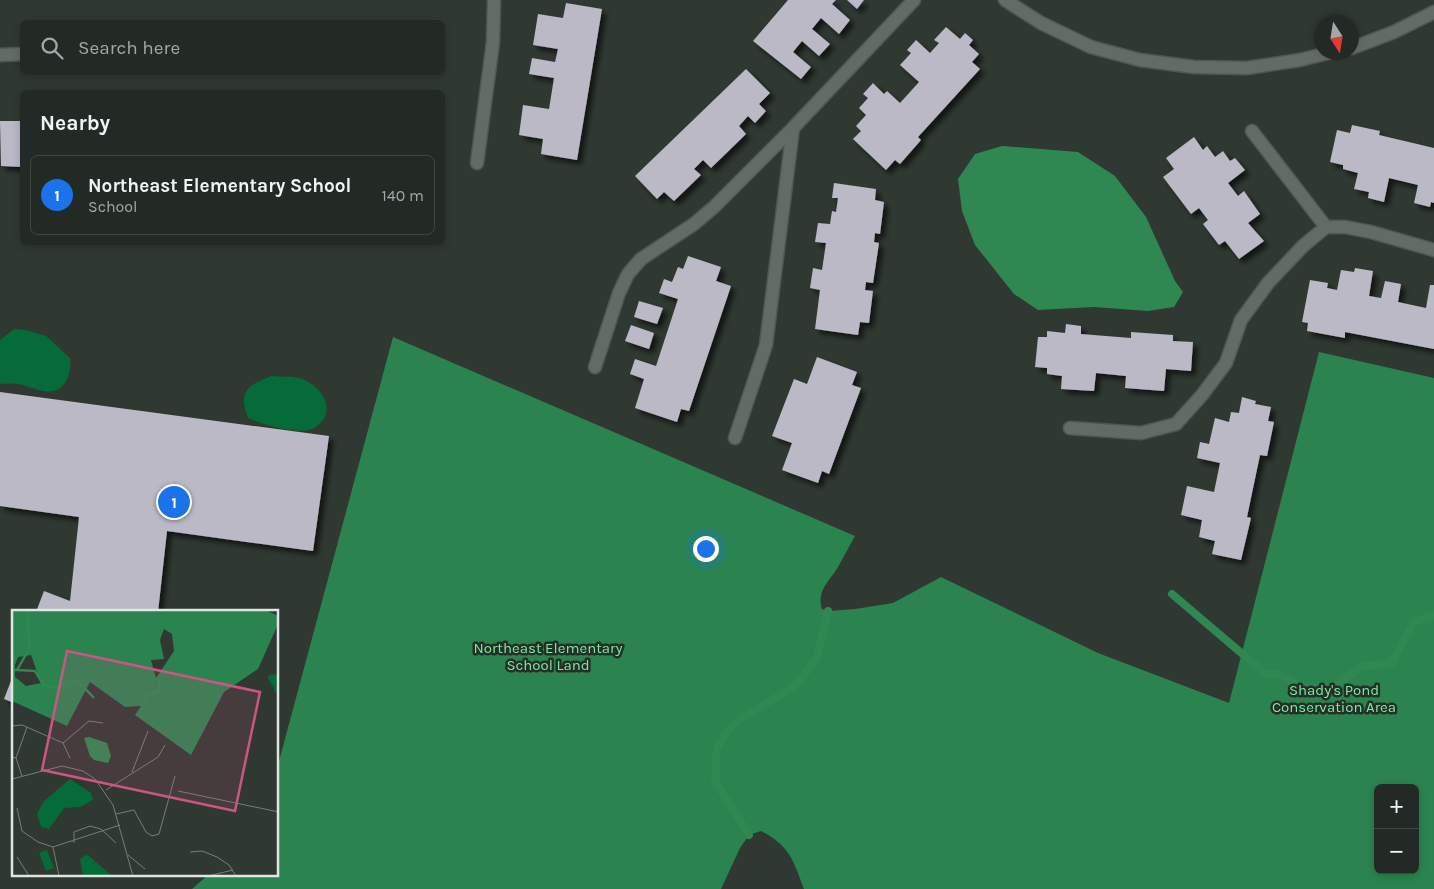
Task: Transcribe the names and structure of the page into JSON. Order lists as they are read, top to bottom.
{
  "parks": ["Northeast Elementary School Land", "Shady's Pond Conservation Area"],
  "north": "bottom",
  "page": {
    "search": "Search here",
    "heading": "Nearby",
    "list": [
      {
        "mark": "1",
        "name": "Northeast Elementary School",
        "note": "School",
        "value": "140 m"
      }
    ],
    "pins": "1",
    "map_buttons": ["+", "−"]
  }
}
